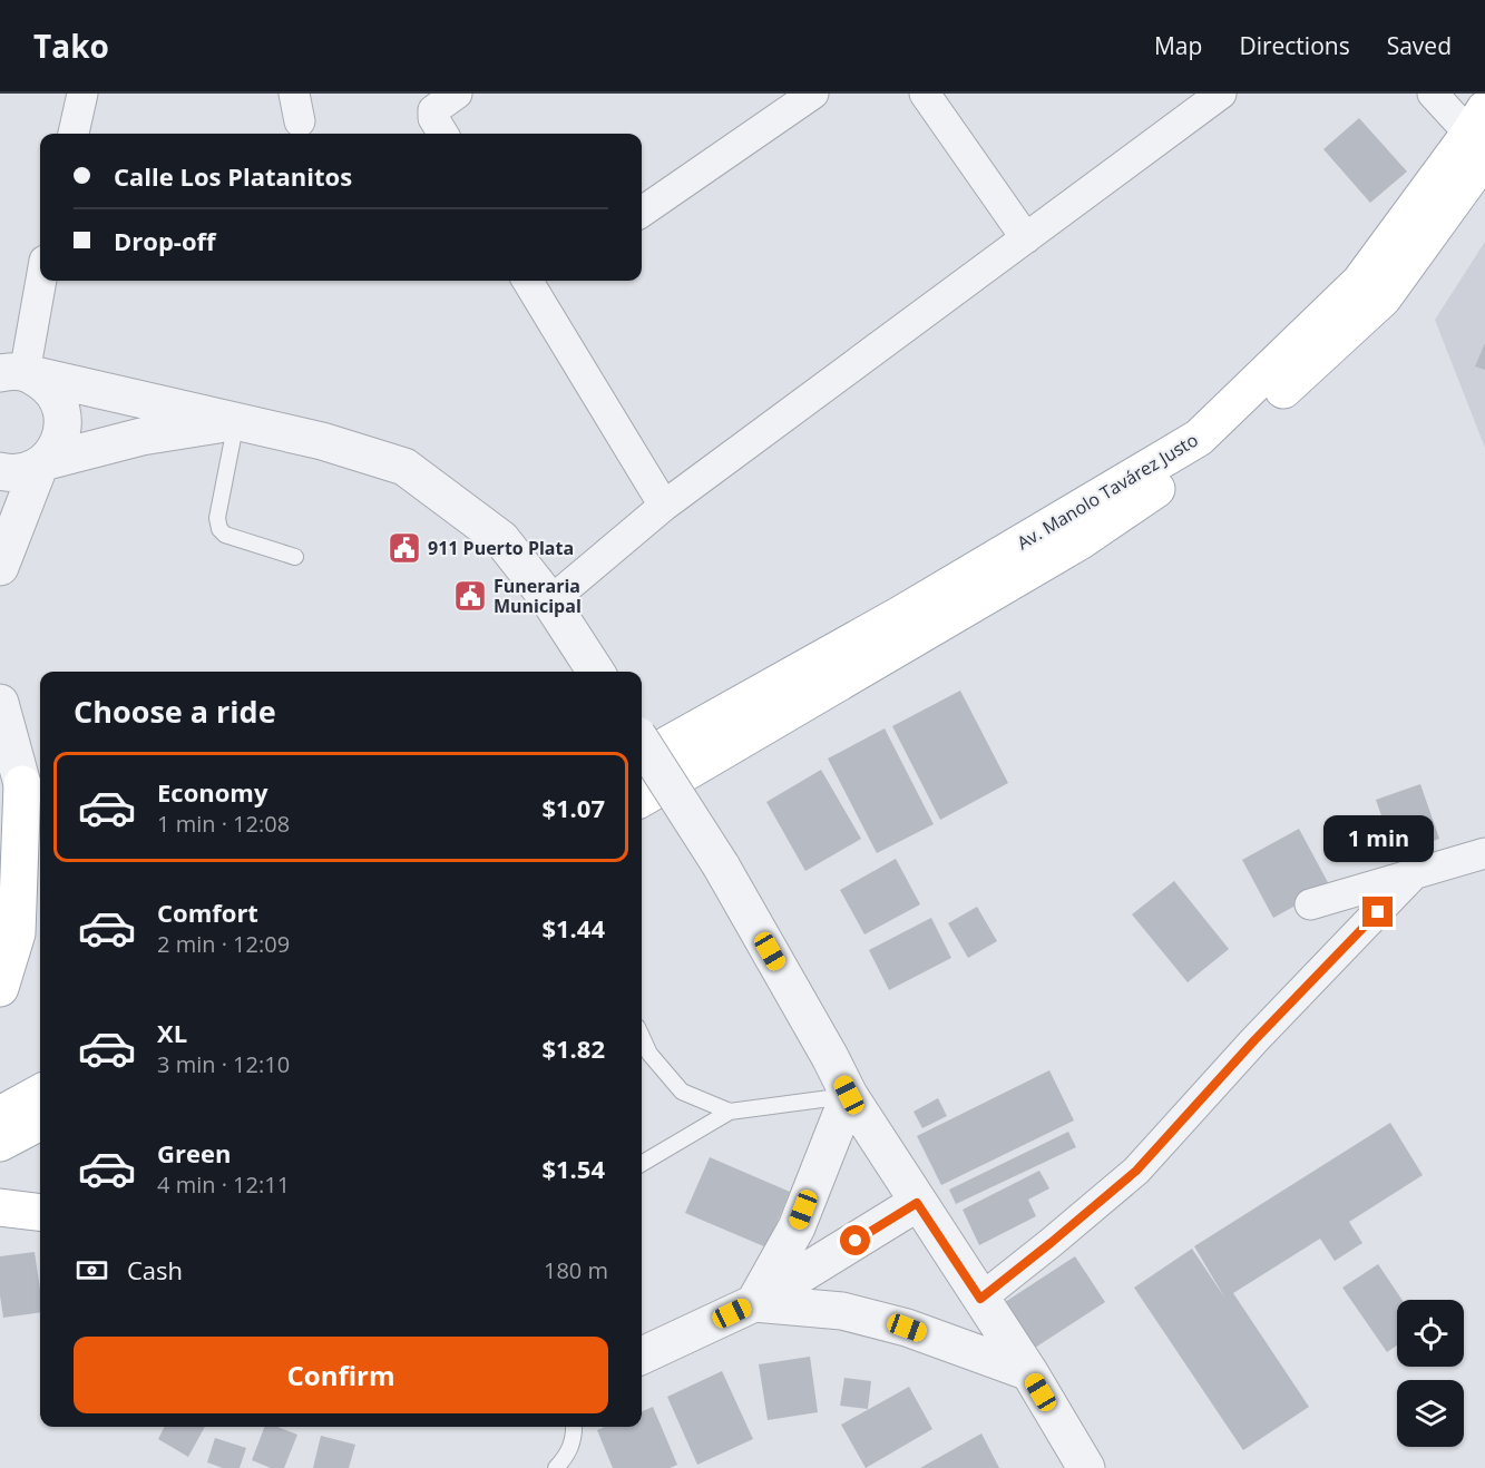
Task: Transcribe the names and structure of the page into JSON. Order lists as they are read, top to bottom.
{
  "streets": {
    "main road": ["Av. Manolo Tavárez Justo"]
  },
  "places": {
    "public building": ["911 Puerto Plata", "Funeraria Municipal"]
  },
  "page": {
    "header": "Tako",
    "nav": ["Map", "Directions", "Saved"],
    "banner": ["Calle Los Platanitos", "Drop-off"],
    "heading": "Choose a ride",
    "list": [
      {
        "name": "Economy",
        "note": "1 min · 12:08",
        "value": "$1.07"
      },
      {
        "name": "Comfort",
        "note": "2 min · 12:09",
        "value": "$1.44"
      },
      {
        "name": "XL",
        "note": "3 min · 12:10",
        "value": "$1.82"
      },
      {
        "name": "Green",
        "note": "4 min · 12:11",
        "value": "$1.54"
      }
    ],
    "bubble": "1 min",
    "pay": ["Cash", "180 m"],
    "buttons": "Confirm"
  }
}
